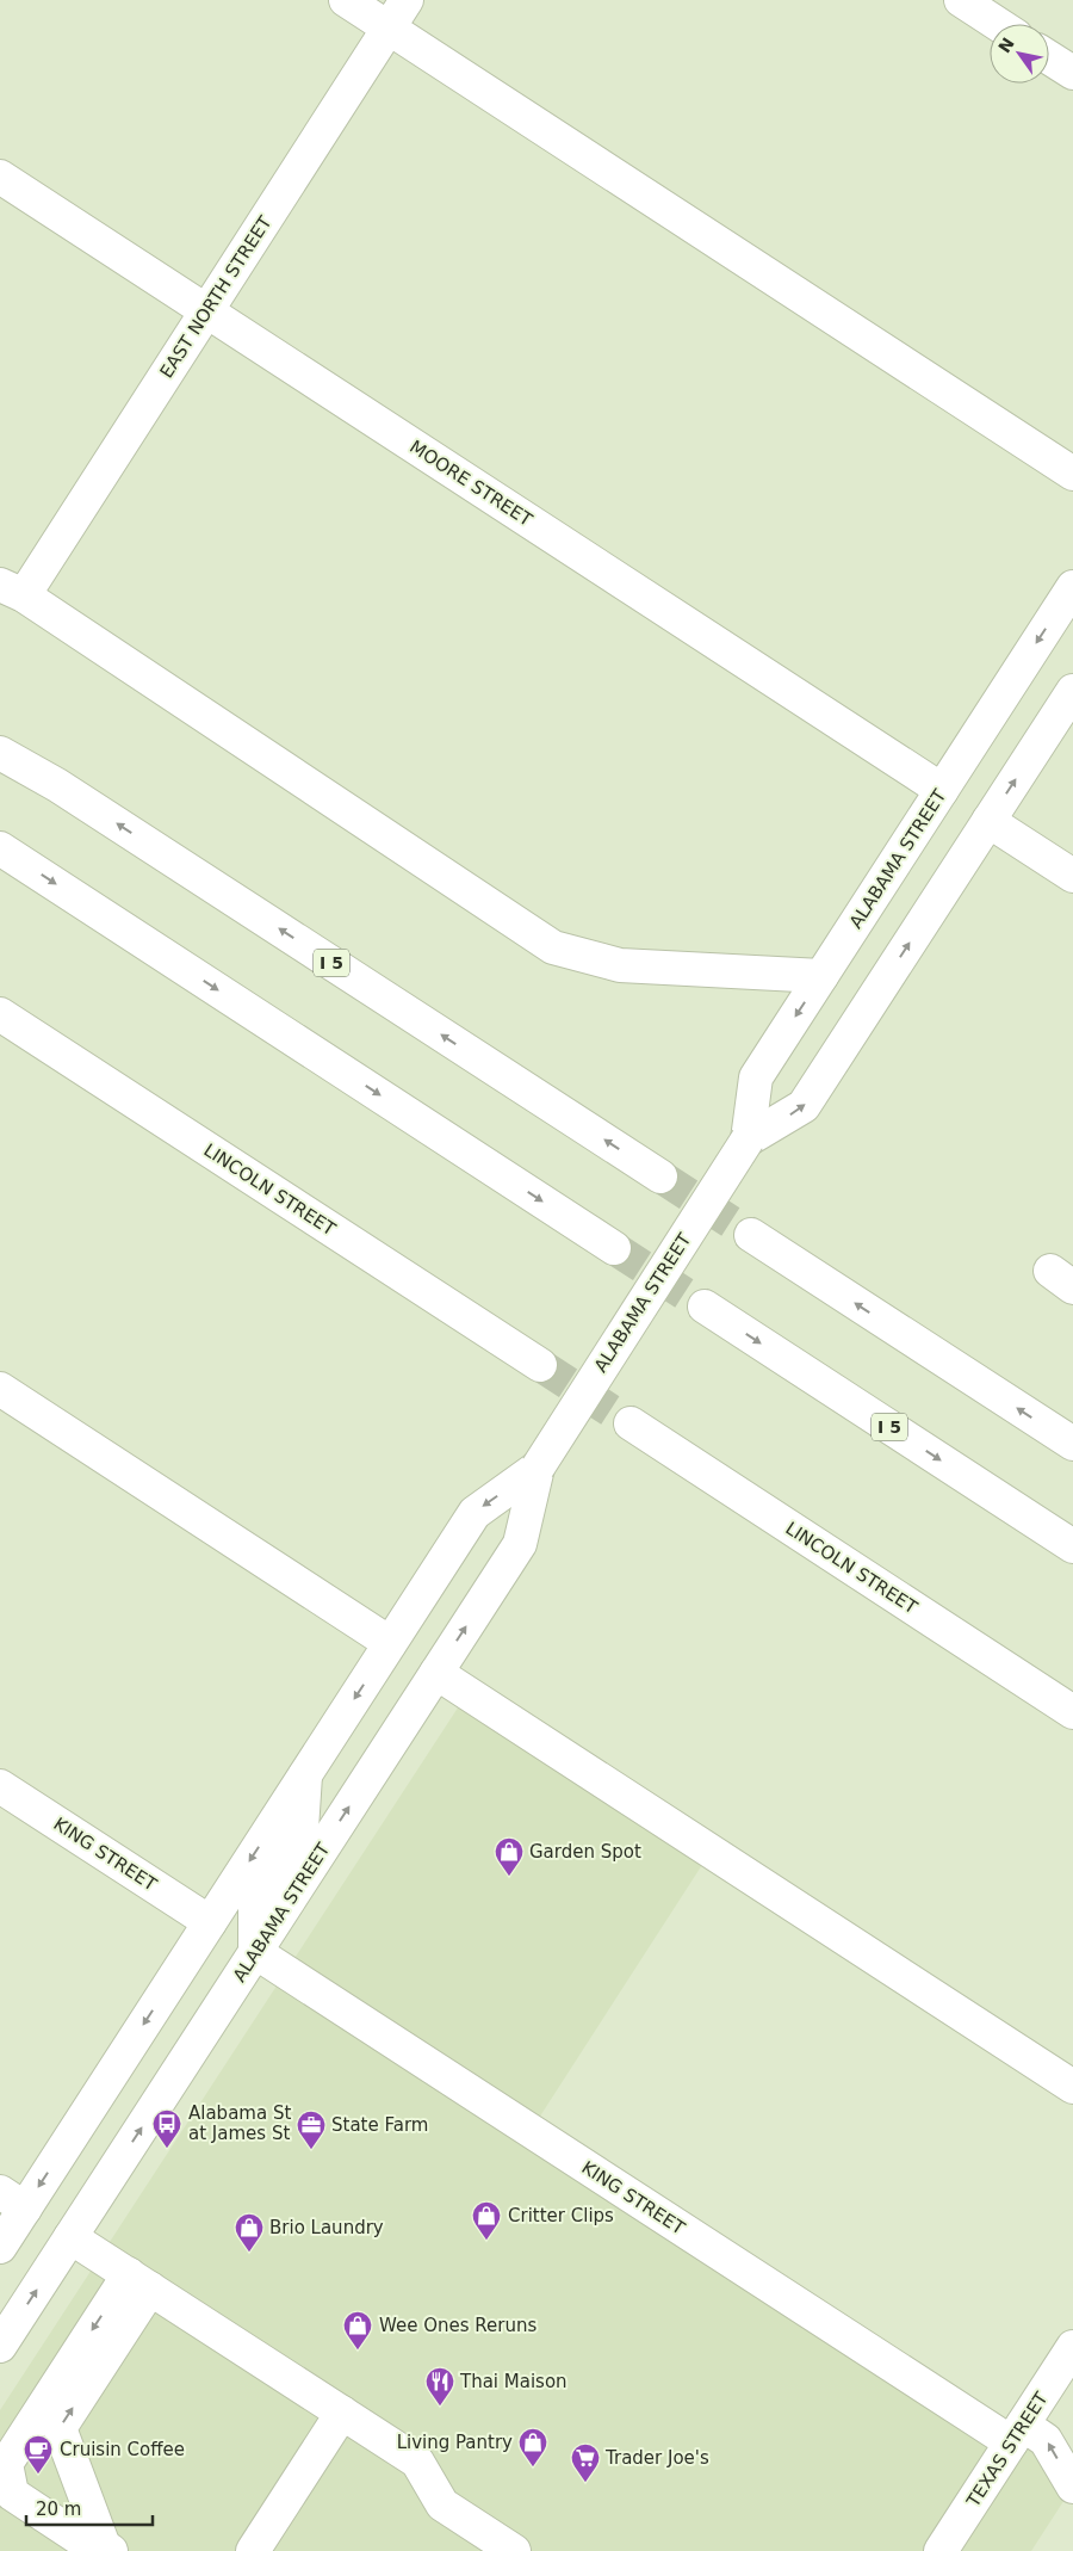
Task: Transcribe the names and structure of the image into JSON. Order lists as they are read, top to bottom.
{
  "streets": {
    "main road": [
      "EAST NORTH STREET",
      "MOORE STREET",
      "ALABAMA STREET",
      "I 5",
      "LINCOLN STREET",
      "KING STREET",
      "TEXAS STREET"
    ]
  },
  "crossings": [
    ["EAST NORTH STREET", "MOORE STREET"],
    ["MOORE STREET", "ALABAMA STREET"],
    ["ALABAMA STREET", "KING STREET"],
    ["KING STREET", "TEXAS STREET"]
  ],
  "places": {
    "shop": [
      "Garden Spot",
      "Critter Clips",
      "Brio Laundry",
      "Wee Ones Reruns",
      "Living Pantry"
    ],
    "bus stop": ["Alabama St at James St"],
    "office": ["State Farm"],
    "restaurant": ["Thai Maison"],
    "cafe": ["Cruisin Coffee"],
    "supermarket": ["Trader Joe's"]
  },
  "scale_bar": "20 m",
  "north": "top left"
}
